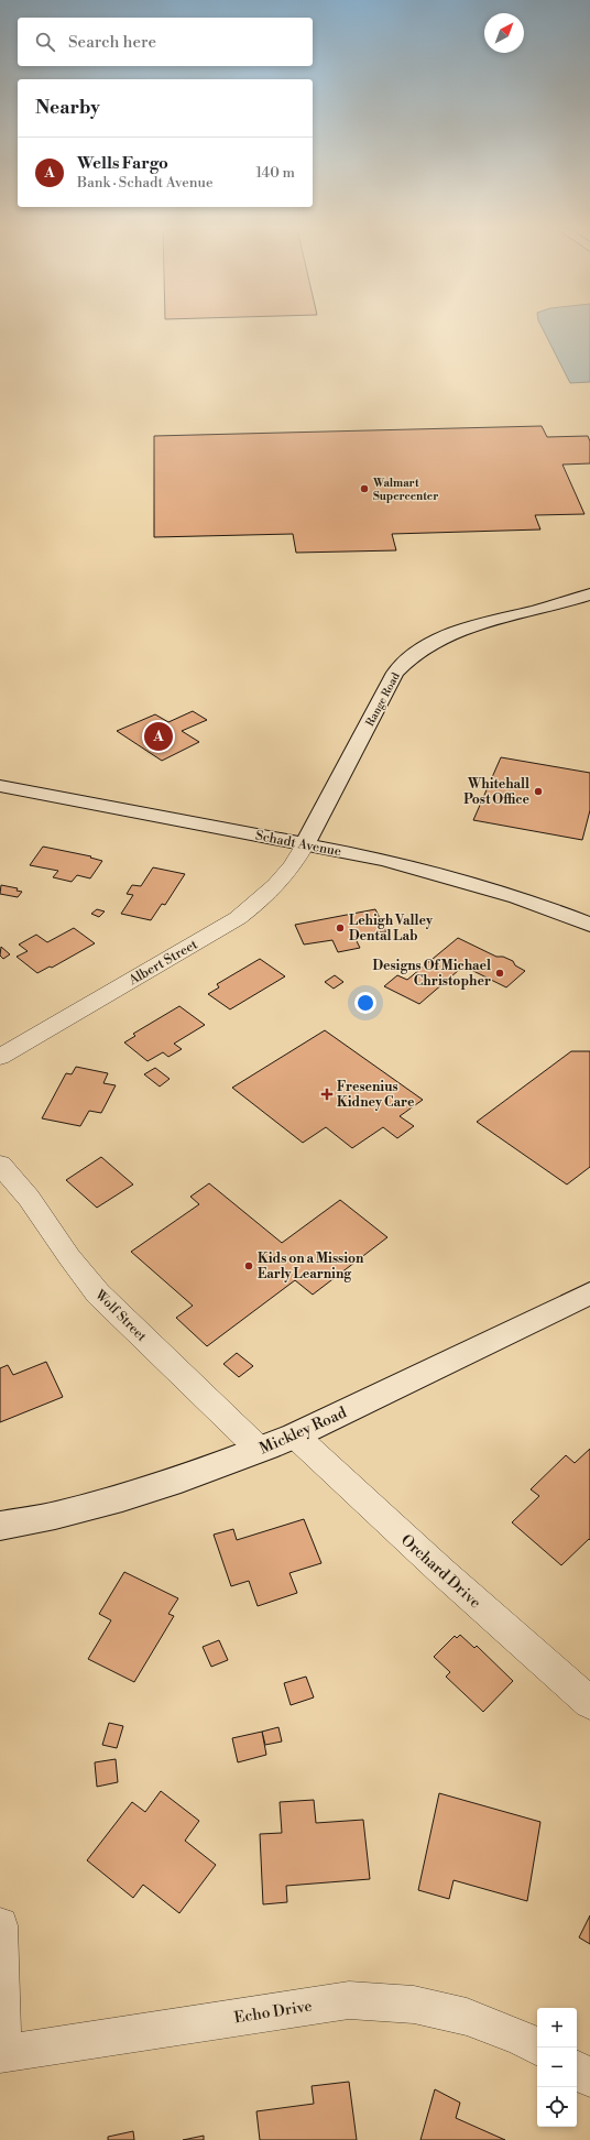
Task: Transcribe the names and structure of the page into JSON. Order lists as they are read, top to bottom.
{
  "streets": {
    "street": [
      "Range Road",
      "Schadt Avenue",
      "Albert Street",
      "Wolf Street",
      "Mickley Road",
      "Orchard Drive",
      "Echo Drive"
    ]
  },
  "crossings": [
    ["Range Road", "Schadt Avenue"],
    ["Range Road", "Albert Street"],
    ["Schadt Avenue", "Albert Street"],
    ["Wolf Street", "Mickley Road"],
    ["Mickley Road", "Orchard Drive"]
  ],
  "places": {
    "other": [
      "Walmart Supercenter",
      "Whitehall Post Office",
      "Lehigh Valley Dental Lab",
      "Designs Of Michael Christopher",
      "Kids on a Mission Early Learning"
    ],
    "health": ["Fresenius Kidney Care"]
  },
  "north": "top right",
  "page": {
    "search": "Search here",
    "heading": "Nearby",
    "list": [
      {
        "mark": "A",
        "name": "Wells Fargo",
        "note": "Bank · Schadt Avenue",
        "value": "140 m"
      }
    ],
    "pins": "A",
    "map_buttons": ["+", "−"]
  }
}
